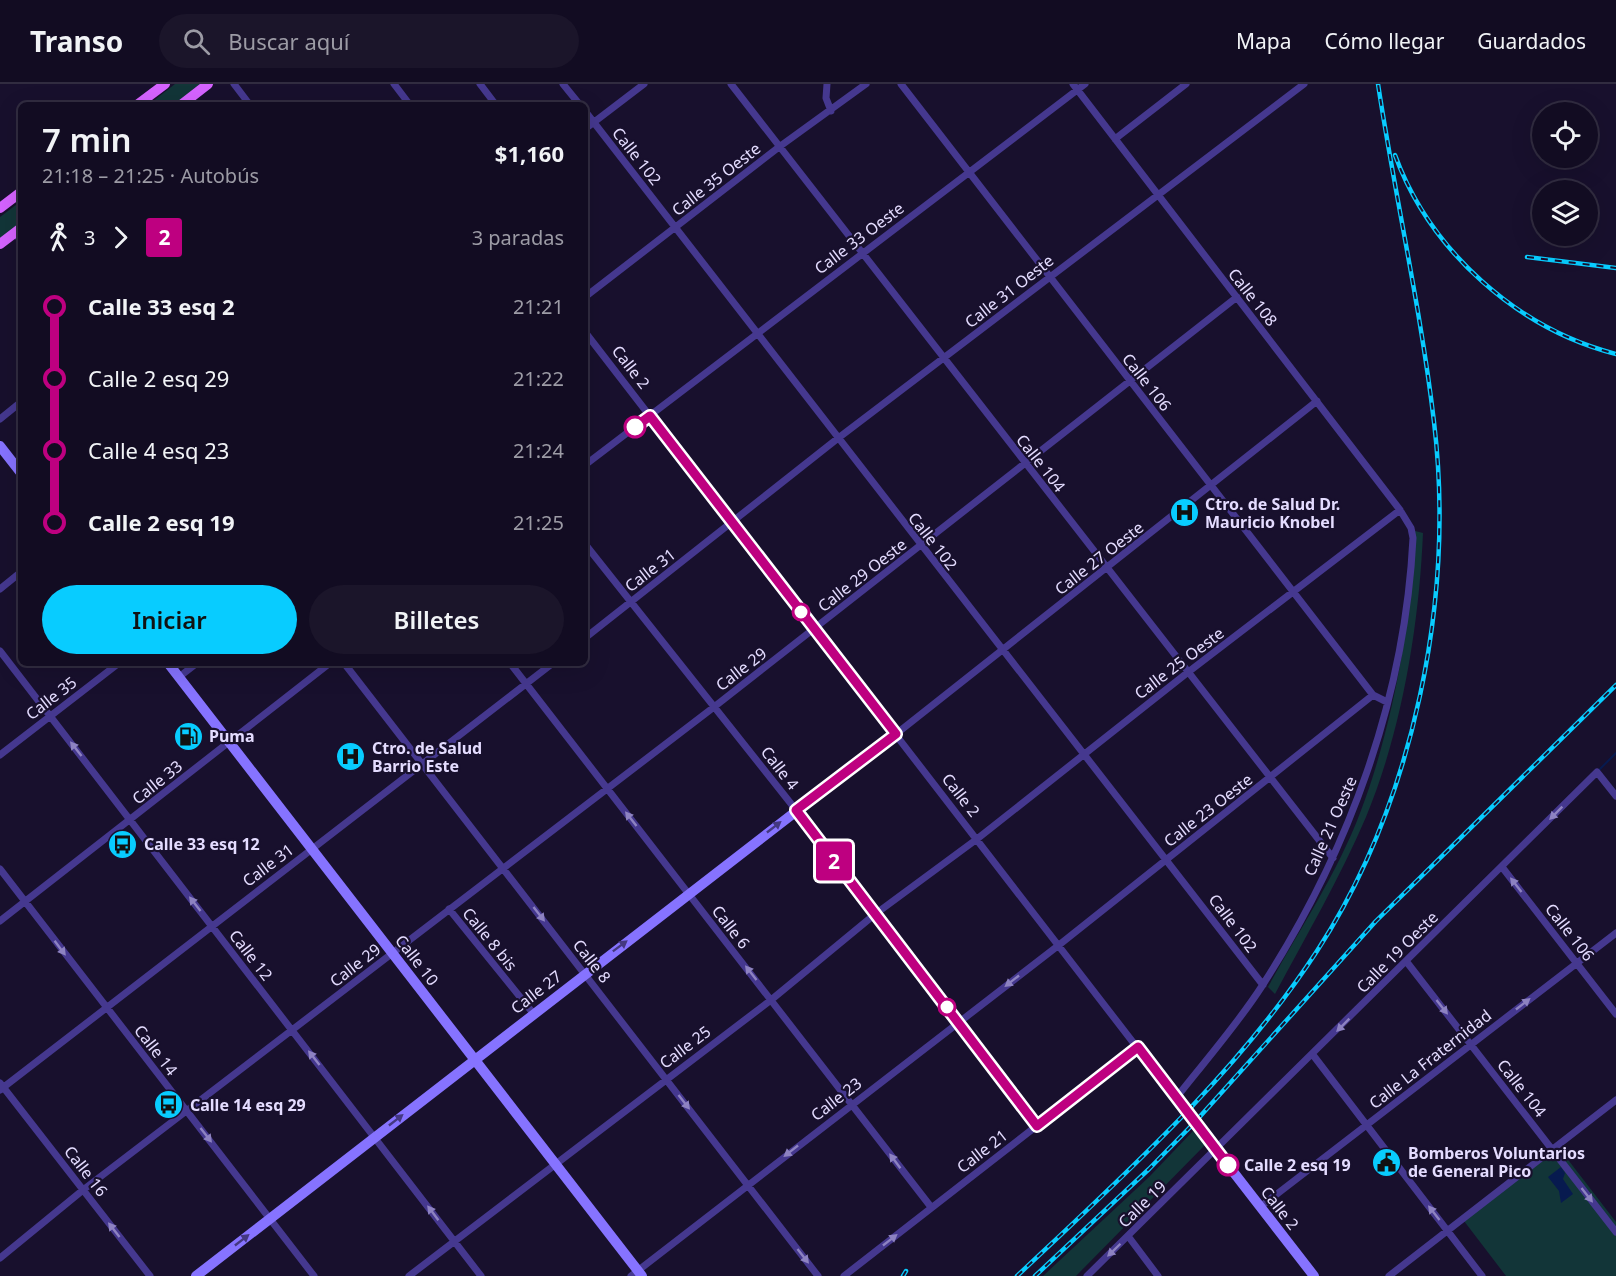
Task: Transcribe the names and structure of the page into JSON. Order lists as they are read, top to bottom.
{
  "streets": {
    "street": [
      "Calle 102",
      "Calle 35 Oeste",
      "Calle 33 Oeste",
      "Calle 31 Oeste",
      "Calle 108",
      "Calle 2",
      "Calle 106",
      "Calle 104",
      "Calle 27 Oeste",
      "Calle 31",
      "Calle 29 Oeste",
      "Calle 25 Oeste",
      "Calle 29",
      "Calle 35",
      "Calle 4",
      "Calle 33",
      "Calle 23 Oeste",
      "Calle 21 Oeste",
      "Calle 6",
      "Calle 8 bis",
      "Calle 19 Oeste",
      "Calle 12",
      "Calle 10",
      "Calle 8",
      "Calle 27",
      "Calle 25",
      "Calle 14",
      "Calle La Fraternidad",
      "Calle 23",
      "Calle 21",
      "Calle 16",
      "Calle 19"
    ]
  },
  "crossings": [
    ["Calle 102", "Calle 35 Oeste"],
    ["Calle 102", "Calle 33 Oeste"],
    ["Calle 102", "Calle 31 Oeste"],
    ["Calle 102", "Calle 27 Oeste"],
    ["Calle 102", "Calle 29 Oeste"],
    ["Calle 102", "Calle 25 Oeste"],
    ["Calle 102", "Calle 23 Oeste"],
    ["Calle 102", "Calle 21 Oeste"],
    ["Calle 35 Oeste", "Calle 104"],
    ["Calle 33 Oeste", "Calle 108"],
    ["Calle 33 Oeste", "Calle 2"],
    ["Calle 33 Oeste", "Calle 106"],
    ["Calle 33 Oeste", "Calle 104"],
    ["Calle 31 Oeste", "Calle 108"],
    ["Calle 31 Oeste", "Calle 2"],
    ["Calle 31 Oeste", "Calle 106"],
    ["Calle 31 Oeste", "Calle 104"],
    ["Calle 31 Oeste", "Calle 31"],
    ["Calle 108", "Calle 27 Oeste"],
    ["Calle 108", "Calle 29 Oeste"],
    ["Calle 108", "Calle 25 Oeste"],
    ["Calle 108", "Calle 21 Oeste"],
    ["Calle 2", "Calle 27 Oeste"],
    ["Calle 2", "Calle 31"],
    ["Calle 2", "Calle 29 Oeste"],
    ["Calle 2", "Calle 25 Oeste"],
    ["Calle 2", "Calle 29"],
    ["Calle 2", "Calle 23 Oeste"],
    ["Calle 2", "Calle 21 Oeste"],
    ["Calle 2", "Calle 19 Oeste"],
    ["Calle 2", "Calle 27"],
    ["Calle 2", "Calle 25"],
    ["Calle 2", "Calle La Fraternidad"],
    ["Calle 2", "Calle 23"],
    ["Calle 2", "Calle 21"],
    ["Calle 2", "Calle 19"],
    ["Calle 106", "Calle 27 Oeste"],
    ["Calle 106", "Calle 29 Oeste"],
    ["Calle 106", "Calle 25 Oeste"],
    ["Calle 106", "Calle 23 Oeste"],
    ["Calle 106", "Calle 19 Oeste"],
    ["Calle 106", "Calle La Fraternidad"],
    ["Calle 104", "Calle 27 Oeste"],
    ["Calle 104", "Calle 29 Oeste"],
    ["Calle 104", "Calle 25 Oeste"],
    ["Calle 104", "Calle 23 Oeste"],
    ["Calle 104", "Calle 21 Oeste"],
    ["Calle 104", "Calle 19 Oeste"],
    ["Calle 104", "Calle La Fraternidad"],
    ["Calle 27 Oeste", "Calle 27"],
    ["Calle 31", "Calle 4"],
    ["Calle 31", "Calle 6"],
    ["Calle 31", "Calle 12"],
    ["Calle 31", "Calle 10"],
    ["Calle 31", "Calle 8"],
    ["Calle 31", "Calle 14"],
    ["Calle 31", "Calle 16"],
    ["Calle 29 Oeste", "Calle 29"],
    ["Calle 25 Oeste", "Calle 25"],
    ["Calle 29", "Calle 4"],
    ["Calle 29", "Calle 6"],
    ["Calle 29", "Calle 8 bis"],
    ["Calle 29", "Calle 12"],
    ["Calle 29", "Calle 10"],
    ["Calle 29", "Calle 8"],
    ["Calle 29", "Calle 14"],
    ["Calle 29", "Calle 16"],
    ["Calle 35", "Calle 12"],
    ["Calle 4", "Calle 27"],
    ["Calle 4", "Calle 25"],
    ["Calle 4", "Calle 23"],
    ["Calle 4", "Calle 21"],
    ["Calle 33", "Calle 12"],
    ["Calle 33", "Calle 10"],
    ["Calle 33", "Calle 14"],
    ["Calle 23 Oeste", "Calle 23"],
    ["Calle 6", "Calle 27"],
    ["Calle 6", "Calle 25"],
    ["Calle 6", "Calle 23"],
    ["Calle 6", "Calle 21"],
    ["Calle 8 bis", "Calle 27"],
    ["Calle 19 Oeste", "Calle 19"],
    ["Calle 12", "Calle 27"],
    ["Calle 12", "Calle 25"],
    ["Calle 10", "Calle 27"],
    ["Calle 10", "Calle 25"],
    ["Calle 10", "Calle 23"],
    ["Calle 8", "Calle 27"],
    ["Calle 8", "Calle 25"],
    ["Calle 8", "Calle 23"],
    ["Calle 27", "Calle 14"]
  ],
  "one_way": [
    "Calle 6",
    "Calle 19 Oeste",
    "Calle 12",
    "Calle 8",
    "Calle 27",
    "Calle 14",
    "Calle 23",
    "Calle 16"
  ],
  "places": {
    "hospital": ["Ctro. de Salud Dr. Mauricio Knobel", "Ctro. de Salud Barrio Este"],
    "fuel station": ["Puma"],
    "bus stop": ["Calle 33 esq 12", "Calle 14 esq 29"],
    "public building": ["Bomberos Voluntarios de General Pico"],
    "other": ["Calle 2 esq 19"]
  },
  "lines": ["bus line 2"],
  "page": {
    "header": "Transo",
    "search": "Buscar aquí",
    "nav": ["Mapa", "Cómo llegar", "Guardados"],
    "on_map": "2",
    "heading": ["7 min", "21:18 – 21:25 · Autobús", "$1,160"],
    "legs": ["3", "2", "3 paradas"],
    "list": [
      {
        "name": "Calle 33 esq 2",
        "value": "21:21"
      },
      {
        "name": "Calle 2 esq 29",
        "value": "21:22"
      },
      {
        "name": "Calle 4 esq 23",
        "value": "21:24"
      },
      {
        "name": "Calle 2 esq 19",
        "value": "21:25"
      }
    ],
    "buttons": ["Iniciar", "Billetes"]
  }
}
